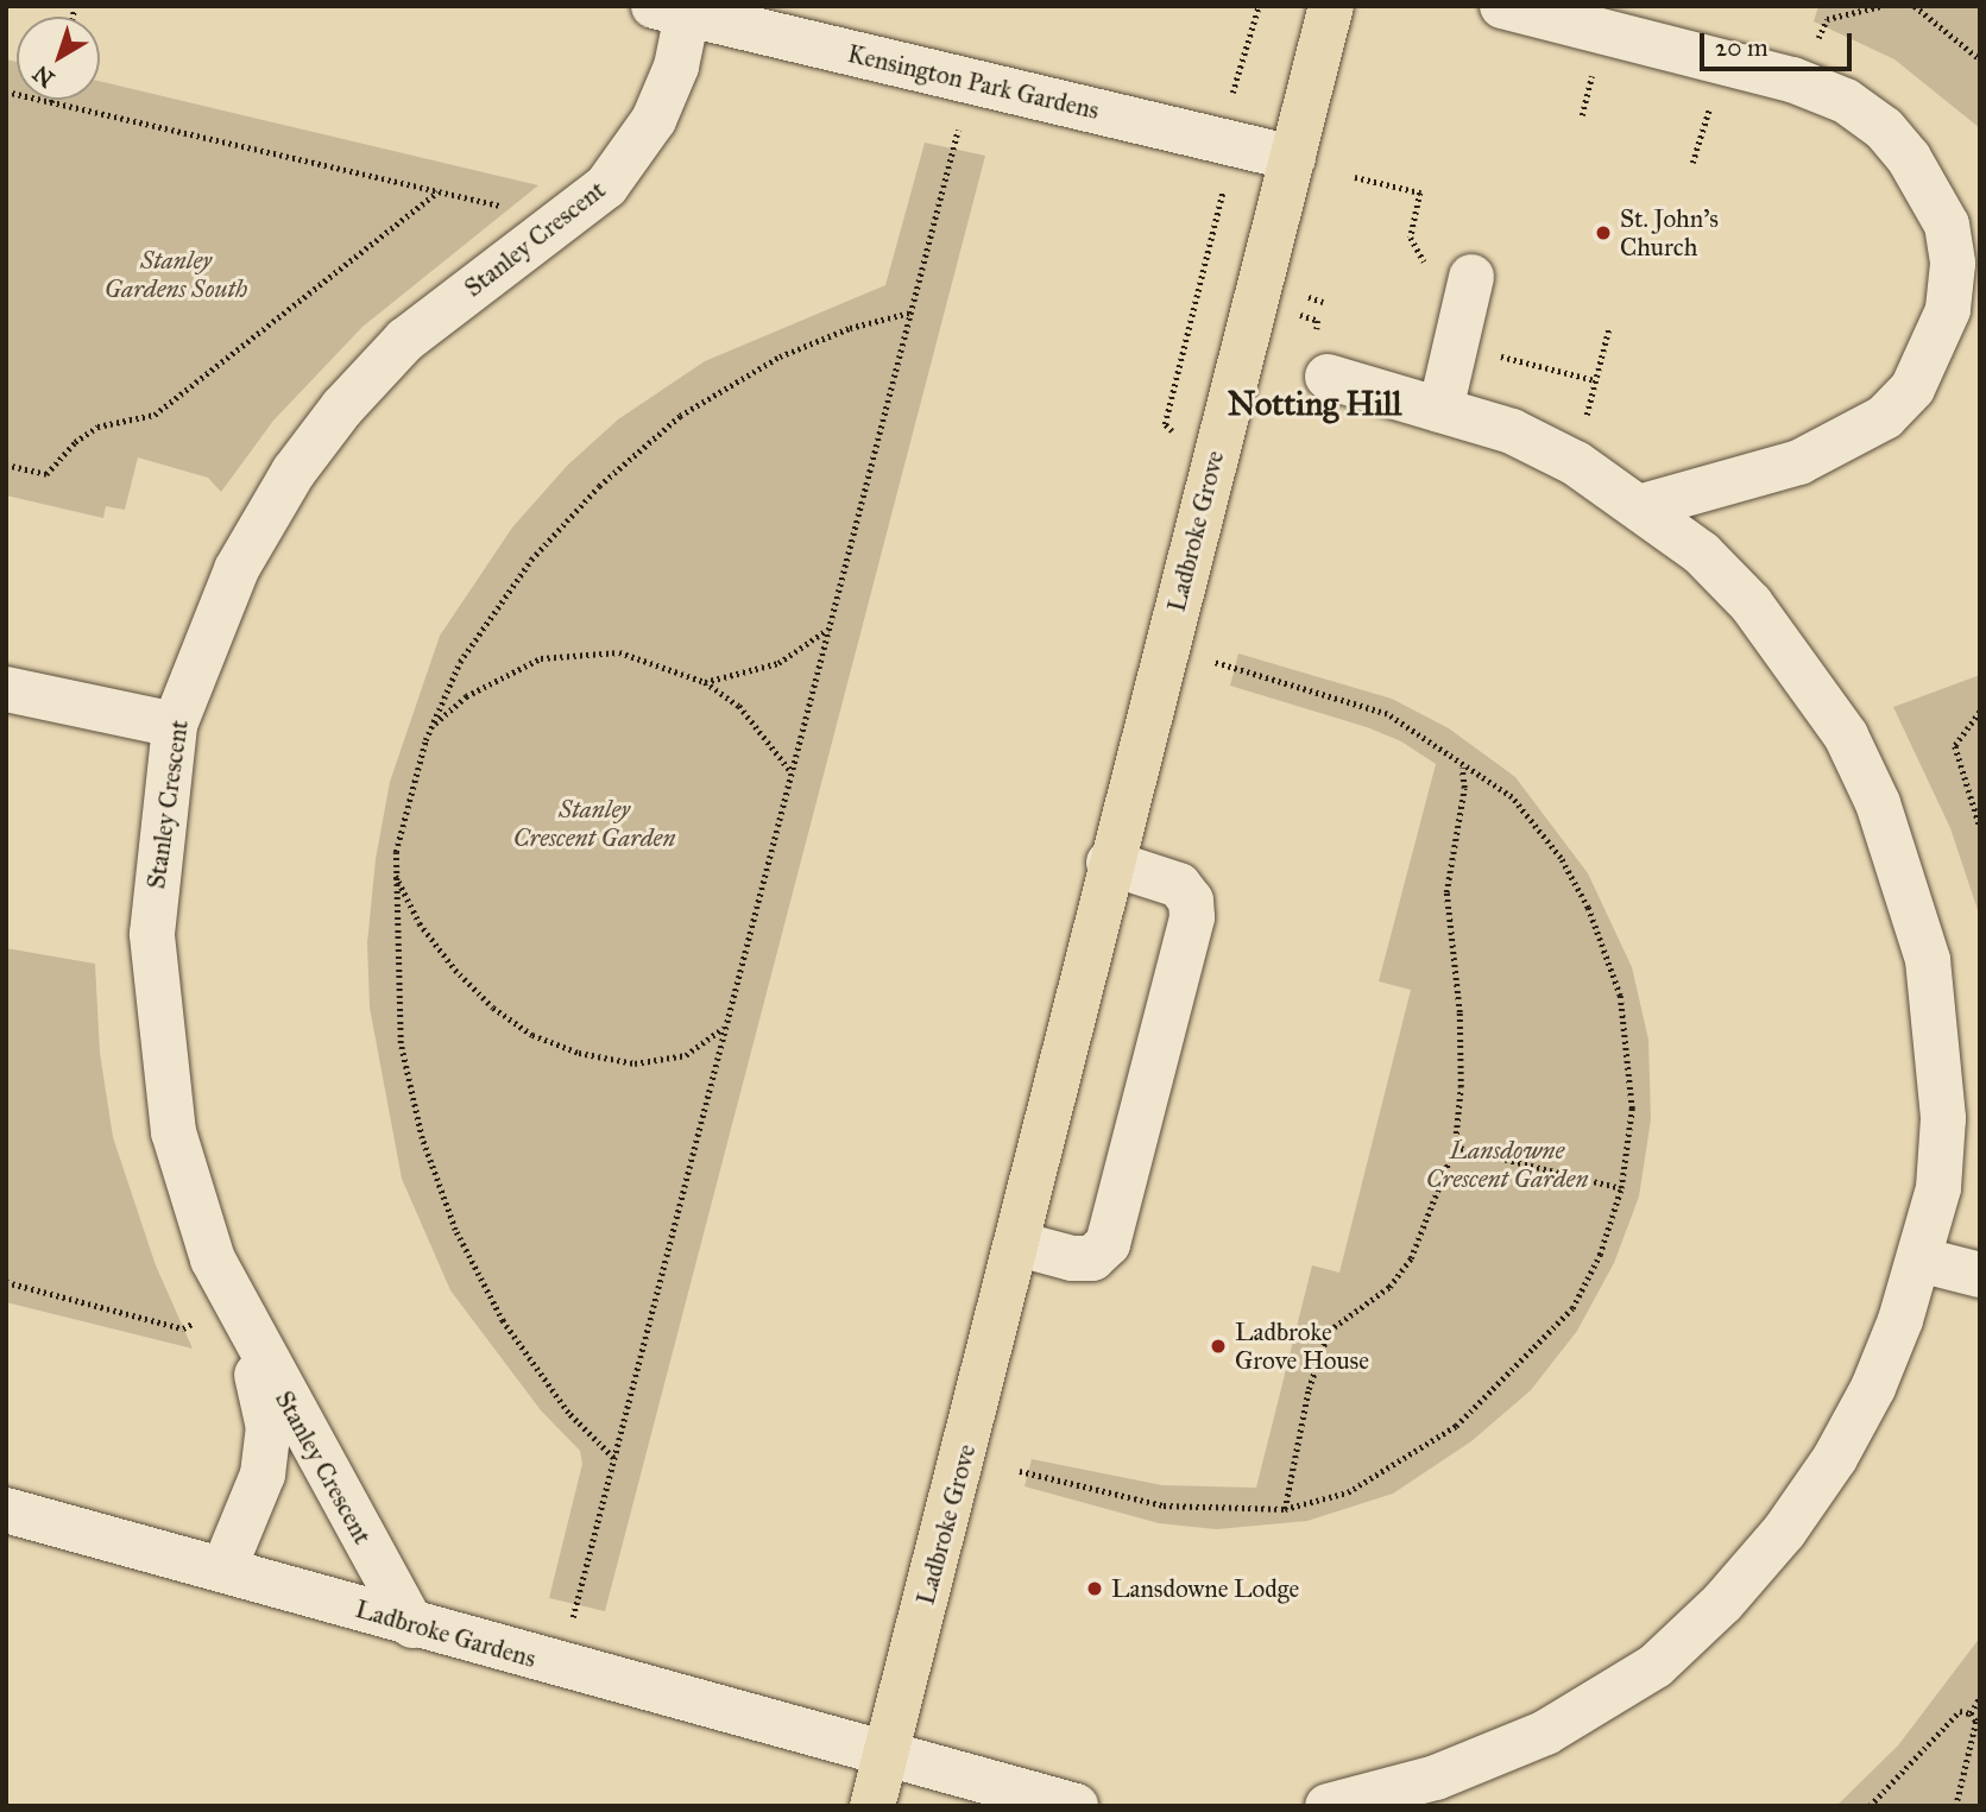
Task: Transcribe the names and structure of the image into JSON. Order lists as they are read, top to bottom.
{
  "streets": {
    "main road": ["Ladbroke Grove"],
    "street": ["Kensington Park Gardens", "Stanley Crescent", "Ladbroke Gardens"]
  },
  "crossings": [
    ["Kensington Park Gardens", "Stanley Crescent"],
    ["Kensington Park Gardens", "Ladbroke Grove"],
    ["Stanley Crescent", "Ladbroke Gardens"],
    ["Ladbroke Grove", "Ladbroke Gardens"]
  ],
  "districts": ["Notting Hill"],
  "parks": ["Stanley Gardens South", "Stanley Crescent Garden", "Lansdowne Crescent Garden"],
  "places": ["St. John's Church", "Ladbroke Grove House", "Lansdowne Lodge"],
  "scale_bar": "20 m",
  "north": "bottom left"
}
